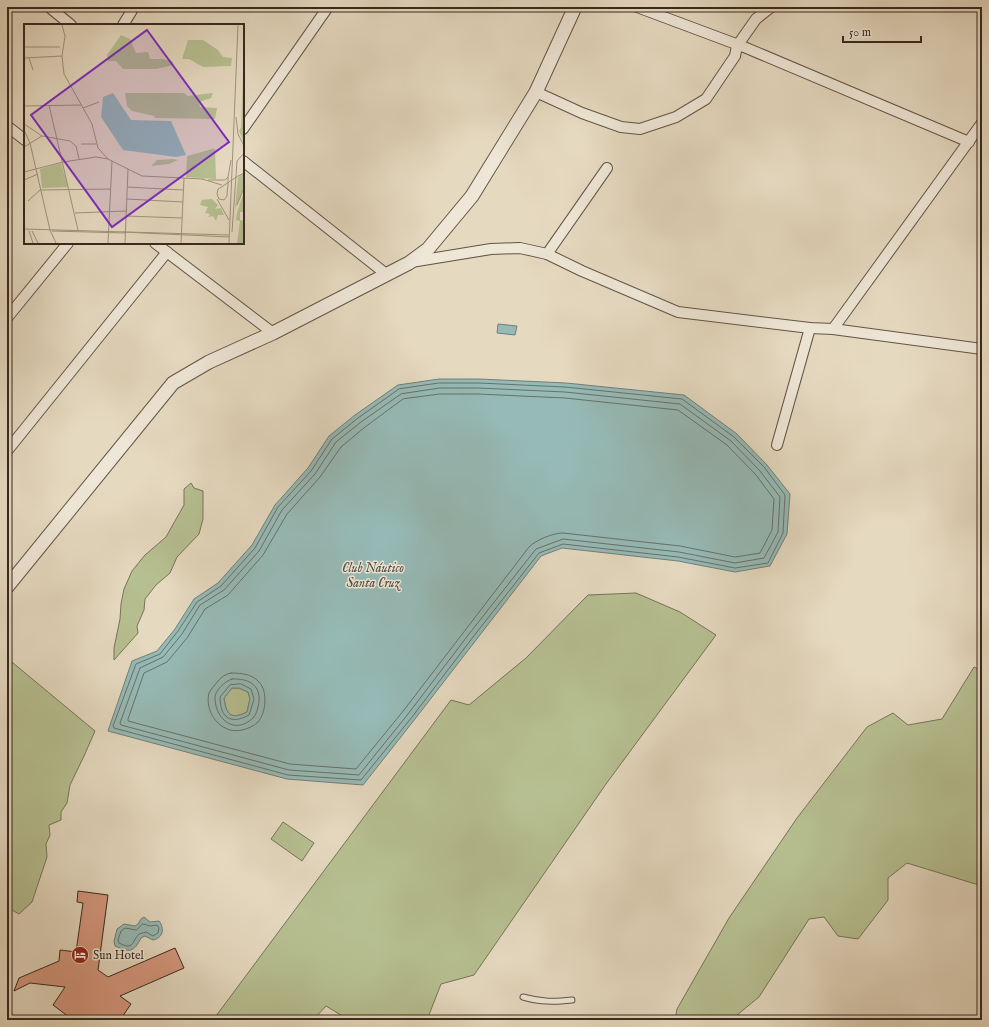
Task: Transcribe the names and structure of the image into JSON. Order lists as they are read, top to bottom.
{
  "water": ["Club Náutico Santa Cruz"],
  "places": {
    "hotel": ["Sun Hotel"]
  },
  "scale_bar": "50 m"
}
